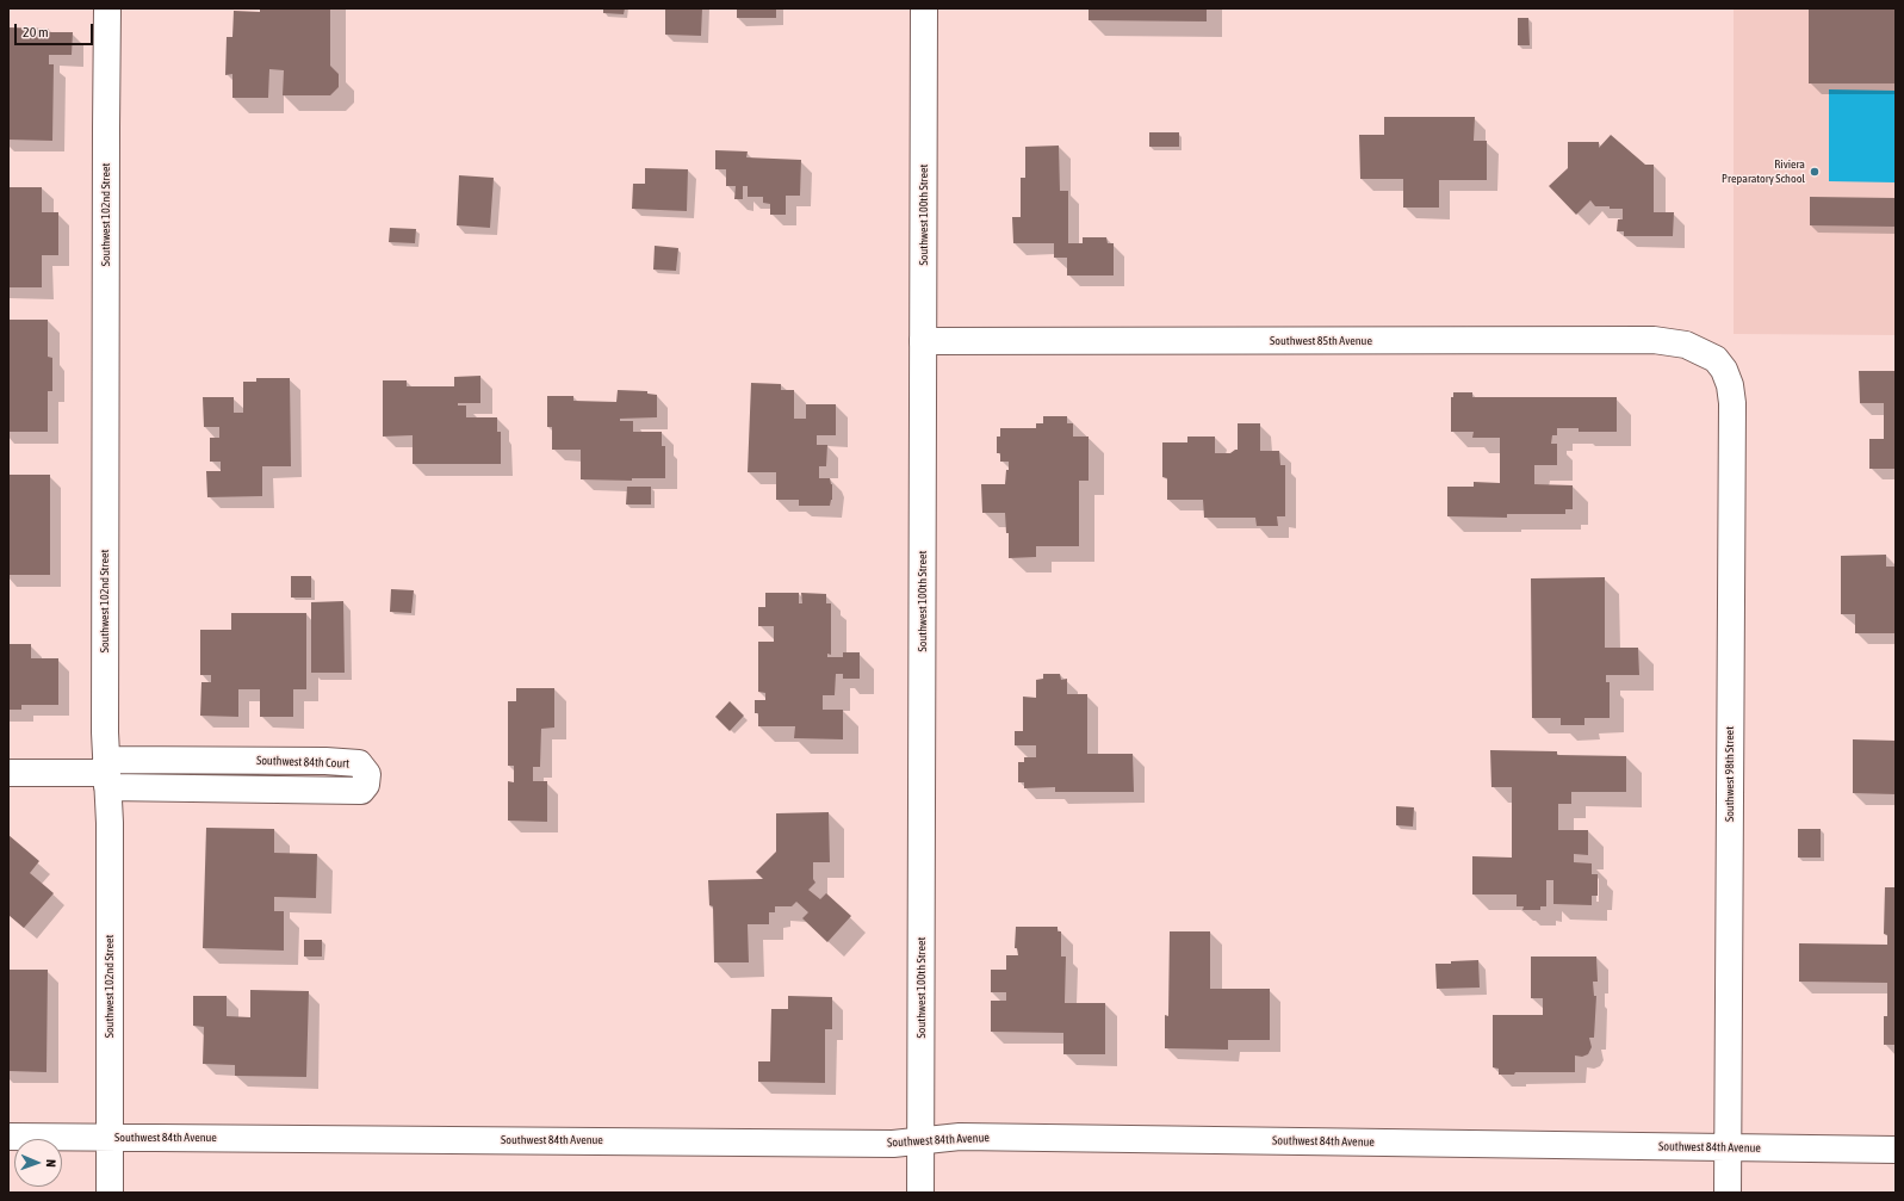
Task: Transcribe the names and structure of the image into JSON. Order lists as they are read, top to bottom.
{
  "streets": {
    "street": [
      "Southwest 102nd Street",
      "Southwest 100th Street",
      "Southwest 85th Avenue",
      "Southwest 84th Court",
      "Southwest 98th Street",
      "Southwest 84th Avenue"
    ]
  },
  "crossings": [
    ["Southwest 102nd Street", "Southwest 84th Court"],
    ["Southwest 102nd Street", "Southwest 84th Avenue"],
    ["Southwest 100th Street", "Southwest 85th Avenue"],
    ["Southwest 100th Street", "Southwest 84th Avenue"],
    ["Southwest 85th Avenue", "Southwest 98th Street"],
    ["Southwest 98th Street", "Southwest 84th Avenue"]
  ],
  "places": ["Riviera Preparatory School"],
  "scale_bar": "20 m",
  "north": "right"
}
